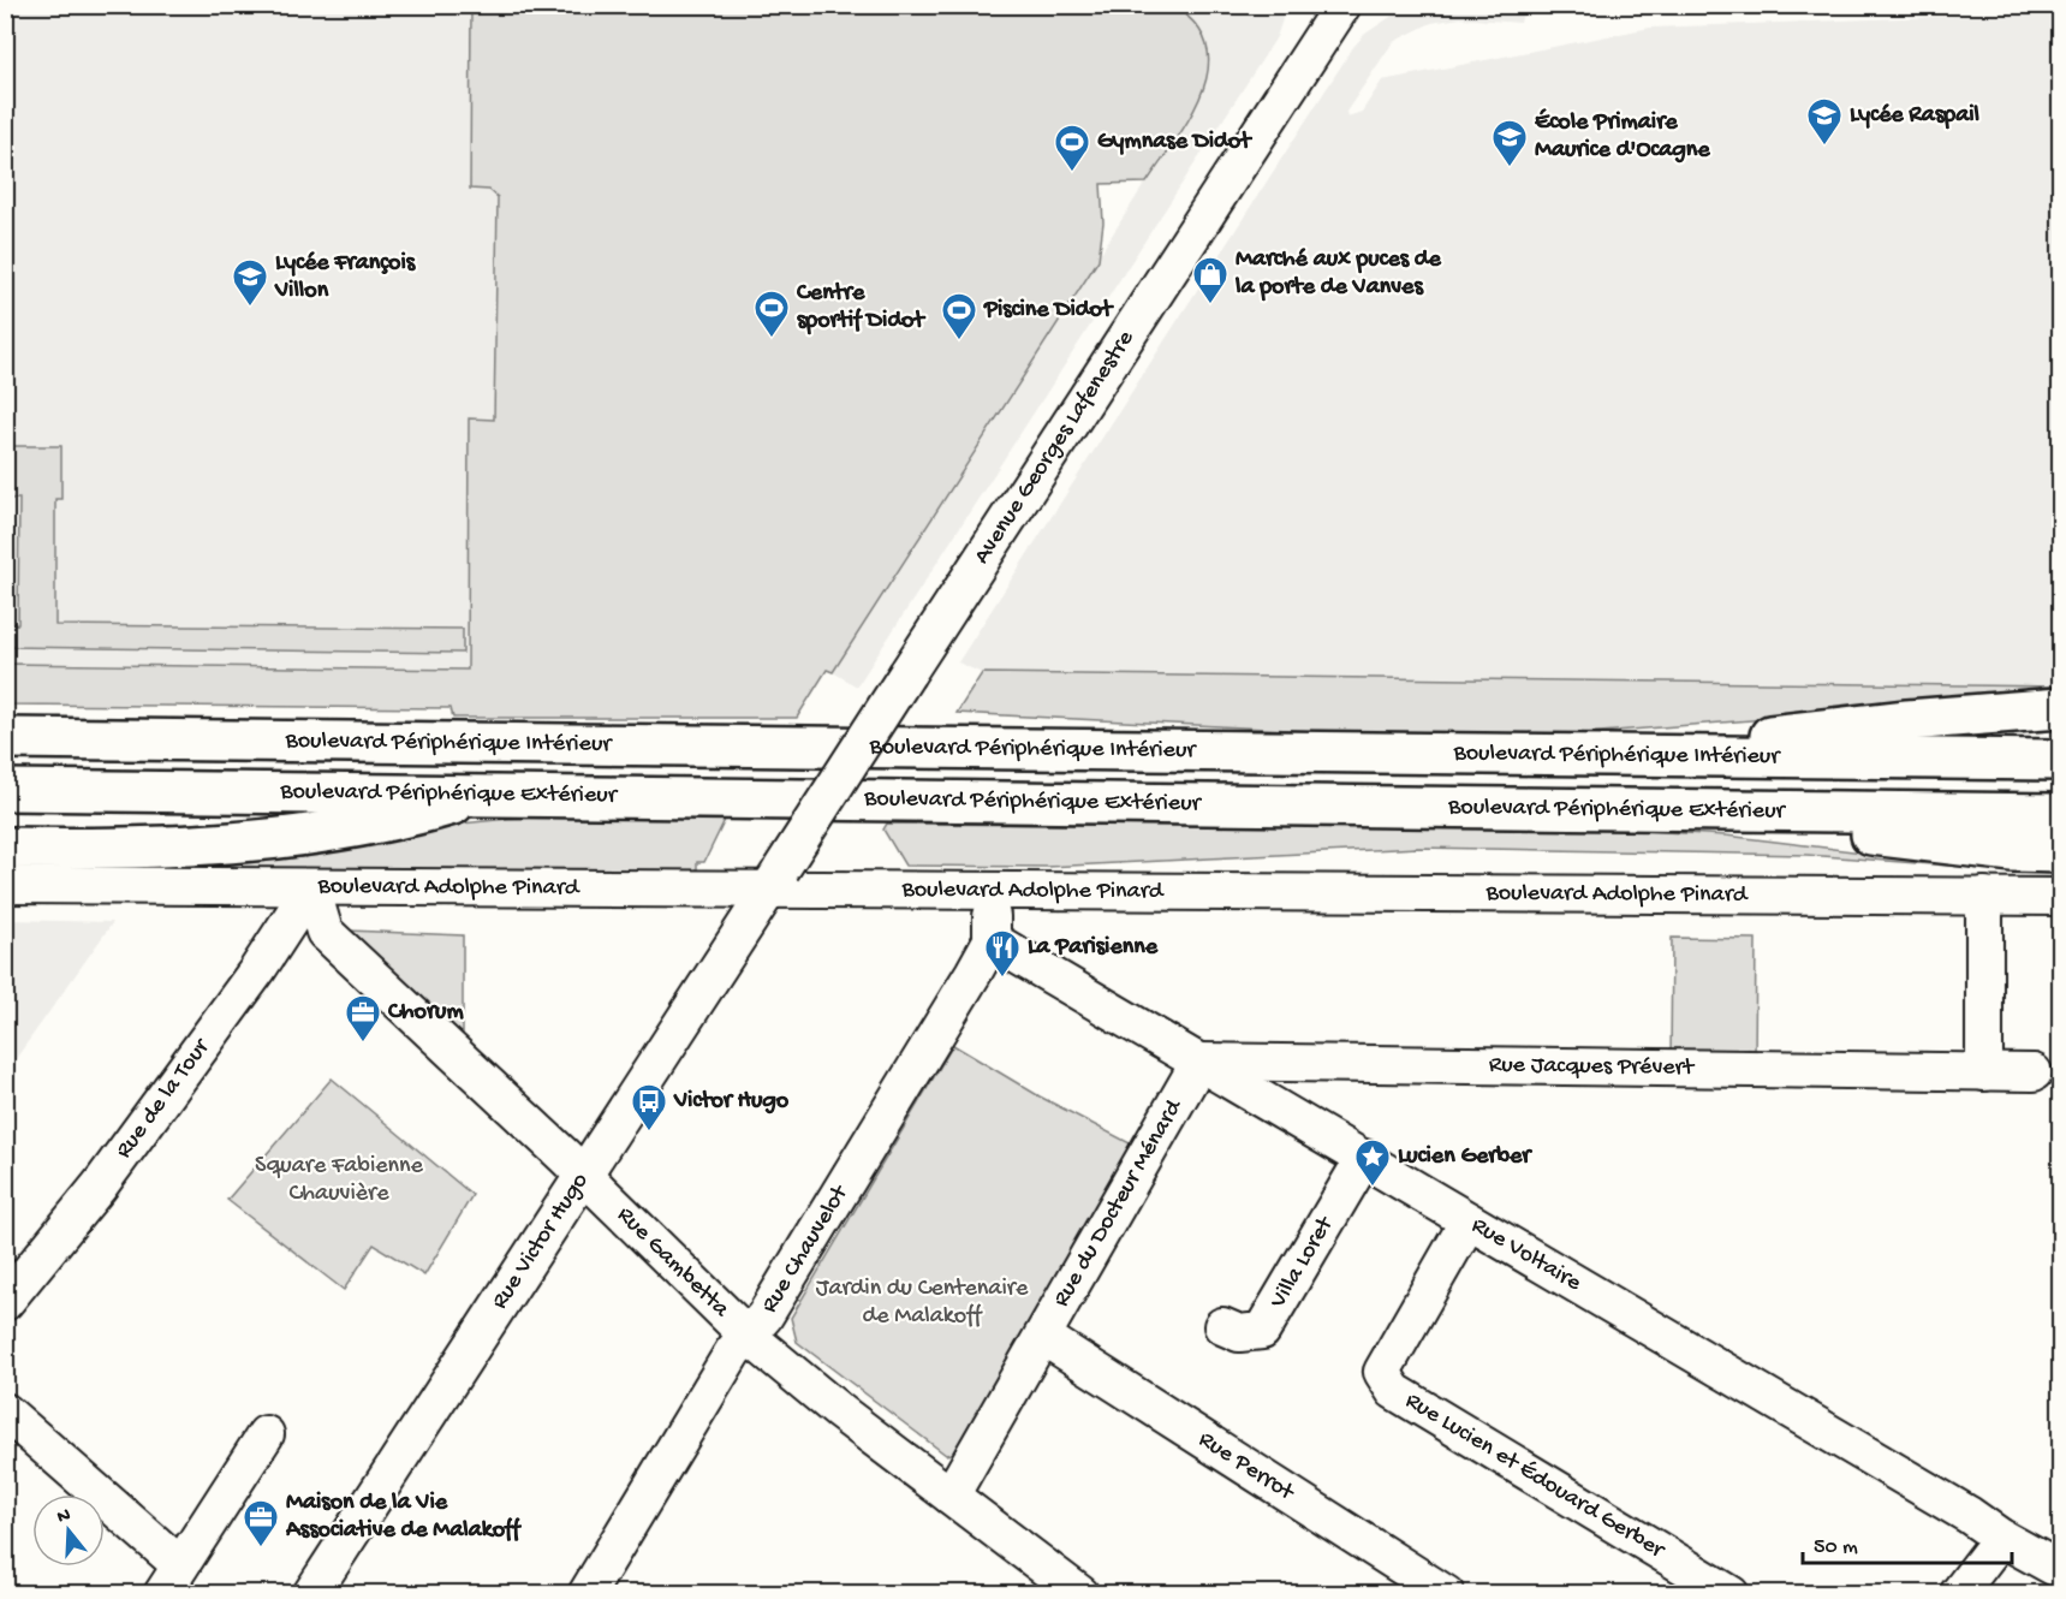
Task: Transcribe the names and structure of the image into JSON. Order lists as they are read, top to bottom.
{
  "streets": {
    "highway": ["Boulevard Périphérique Intérieur", "Boulevard Périphérique Extérieur"],
    "street": [
      "Avenue Georges Lafenestre",
      "Boulevard Adolphe Pinard",
      "Rue Jacques Prévert",
      "Rue de la Tour",
      "Rue du Docteur Ménard",
      "Rue Victor Hugo",
      "Rue Chauvelot",
      "Rue Voltaire",
      "Rue Gambetta",
      "Villa Loret",
      "Rue Perrot",
      "Rue Lucien et Édouard Gerber"
    ]
  },
  "crossings": [
    ["Avenue Georges Lafenestre", "Boulevard Adolphe Pinard"],
    ["Avenue Georges Lafenestre", "Rue Victor Hugo"],
    ["Boulevard Adolphe Pinard", "Rue de la Tour"],
    ["Boulevard Adolphe Pinard", "Rue Victor Hugo"],
    ["Boulevard Adolphe Pinard", "Rue Gambetta"],
    ["Rue Jacques Prévert", "Rue du Docteur Ménard"],
    ["Rue Jacques Prévert", "Rue Voltaire"],
    ["Rue de la Tour", "Rue Gambetta"],
    ["Rue du Docteur Ménard", "Rue Voltaire"],
    ["Rue du Docteur Ménard", "Rue Gambetta"],
    ["Rue du Docteur Ménard", "Rue Perrot"],
    ["Rue Victor Hugo", "Rue Gambetta"],
    ["Rue Chauvelot", "Rue Voltaire"],
    ["Rue Chauvelot", "Rue Gambetta"],
    ["Rue Voltaire", "Villa Loret"],
    ["Rue Voltaire", "Rue Lucien et Édouard Gerber"]
  ],
  "parks": ["Square Fabienne Chauvière", "Jardin du Centenaire de Malakoff"],
  "places": {
    "school or university": ["Lycée Raspail", "École Primaire Maurice d'Ocagne", "Lycée François Villon"],
    "sports": ["Gymnase Didot", "Centre sportif Didot", "Piscine Didot"],
    "shop": ["Marché aux puces de la porte de Vanves"],
    "restaurant": ["La Parisienne"],
    "office": ["Chorum", "Maison de la Vie Associative de Malakoff"],
    "bus stop": ["Victor Hugo"],
    "place": ["Lucien Gerber"]
  },
  "scale_bar": "50 m",
  "north": "top"
}
